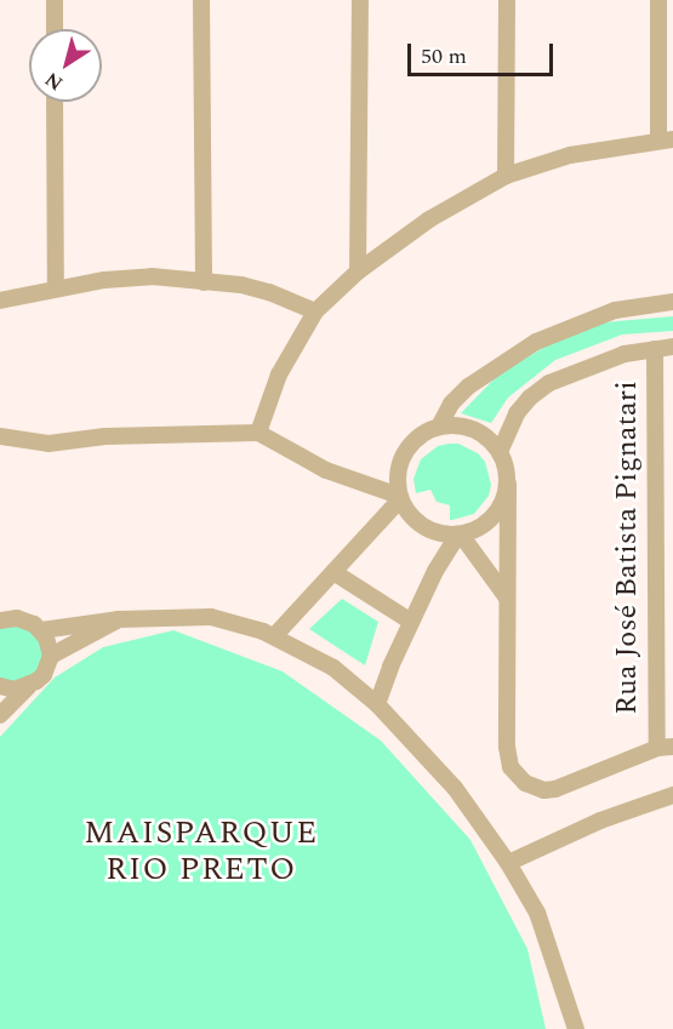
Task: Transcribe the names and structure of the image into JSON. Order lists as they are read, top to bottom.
{
  "streets": {
    "street": ["Rua José Batista Pignatari"]
  },
  "districts": ["MAISPARQUE RIO PRETO"],
  "scale_bar": "50 m",
  "north": "bottom left"
}
